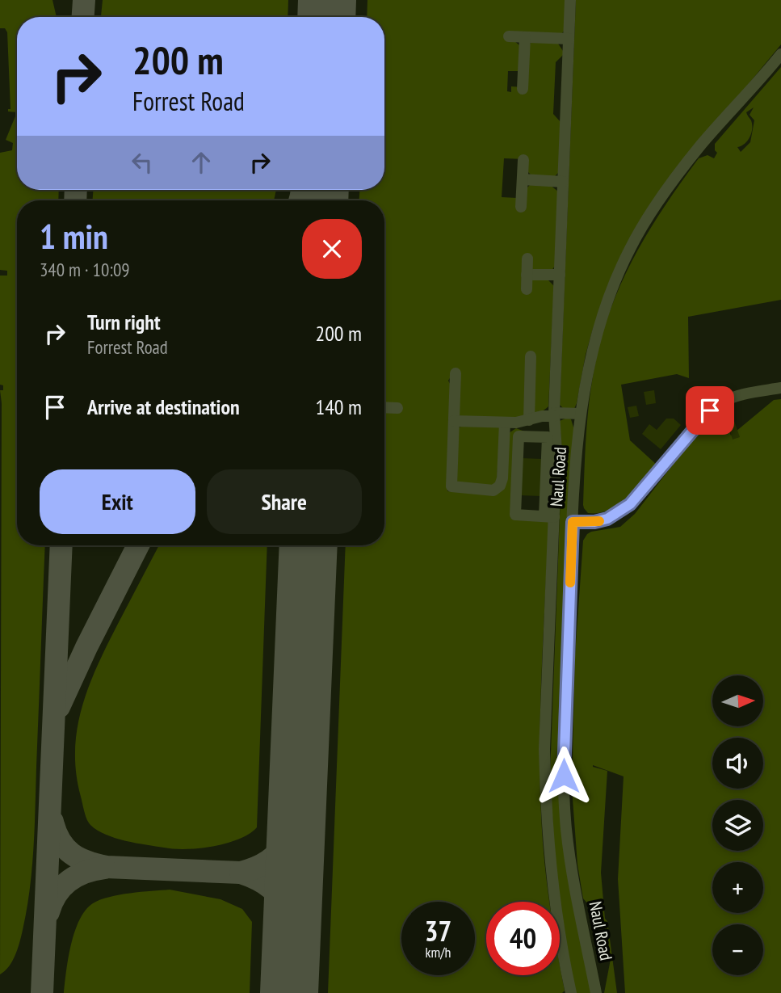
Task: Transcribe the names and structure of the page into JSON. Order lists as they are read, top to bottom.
{
  "streets": {
    "street": ["Naul Road"]
  },
  "north": "right",
  "page": {
    "turn": ["200 m", "Forrest Road"],
    "heading": ["1 min", "340 m · 10:09"],
    "list": [
      {
        "name": "Turn right",
        "note": "Forrest Road",
        "value": "200 m"
      },
      {
        "name": "Arrive at destination",
        "value": "140 m"
      }
    ],
    "buttons": ["Exit", "Share"],
    "map_buttons": ["+", "−"],
    "speed": "37 km/h",
    "limit": "40"
  }
}
